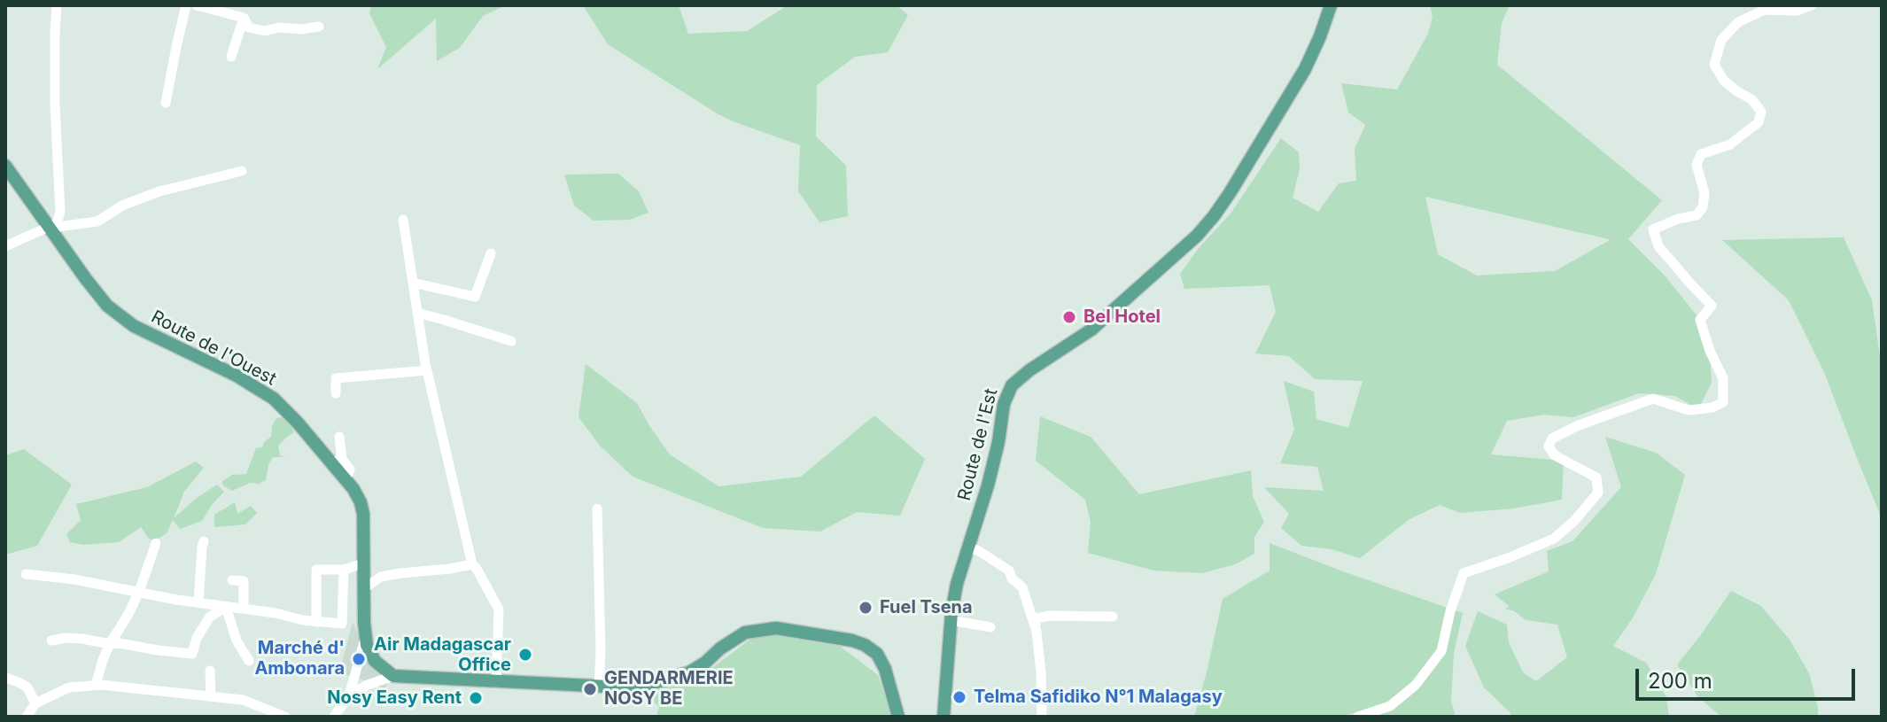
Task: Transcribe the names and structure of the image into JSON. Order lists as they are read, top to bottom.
{
  "streets": {
    "main road": ["Route de l'Ouest", "Route de l'Est"]
  },
  "places": [
    "Bel Hotel",
    "Fuel Tsena",
    "Air Madagascar Office",
    "Marché d' Ambonara",
    "GENDARMERIE NOSY BE",
    "Telma Safidiko N°1 Malagasy",
    "Nosy Easy Rent"
  ],
  "scale_bar": "200 m"
}
